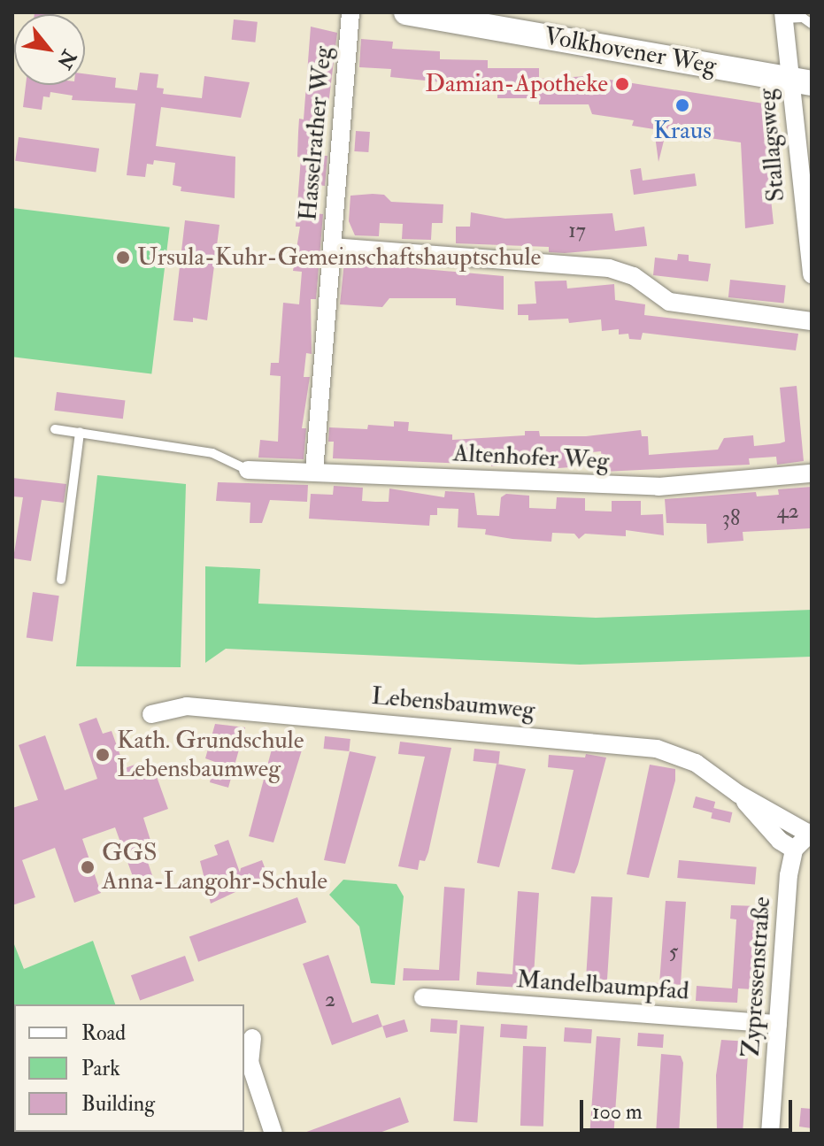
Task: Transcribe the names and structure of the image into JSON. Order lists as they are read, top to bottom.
{
  "streets": {
    "street": [
      "Volkhovener Weg",
      "Hasselrather Weg",
      "Stallagsweg",
      "Altenhofer Weg",
      "Lebensbaumweg",
      "Zypressenstraße",
      "Mandelbaumpfad"
    ]
  },
  "crossings": [
    ["Volkhovener Weg", "Stallagsweg"],
    ["Hasselrather Weg", "Altenhofer Weg"],
    ["Lebensbaumweg", "Zypressenstraße"],
    ["Zypressenstraße", "Mandelbaumpfad"]
  ],
  "places": [
    "Damian-Apotheke",
    "Kraus",
    "Ursula-Kuhr-Gemeinschaftshauptschule",
    "Kath. Grundschule Lebensbaumweg",
    "GGS Anna-Langohr-Schule"
  ],
  "house_numbers": [
    "17",
    "42",
    "38",
    "5",
    "2"
  ],
  "legend": ["Road", "Park", "Building"],
  "scale_bar": "100 m",
  "north": "bottom right"
}
